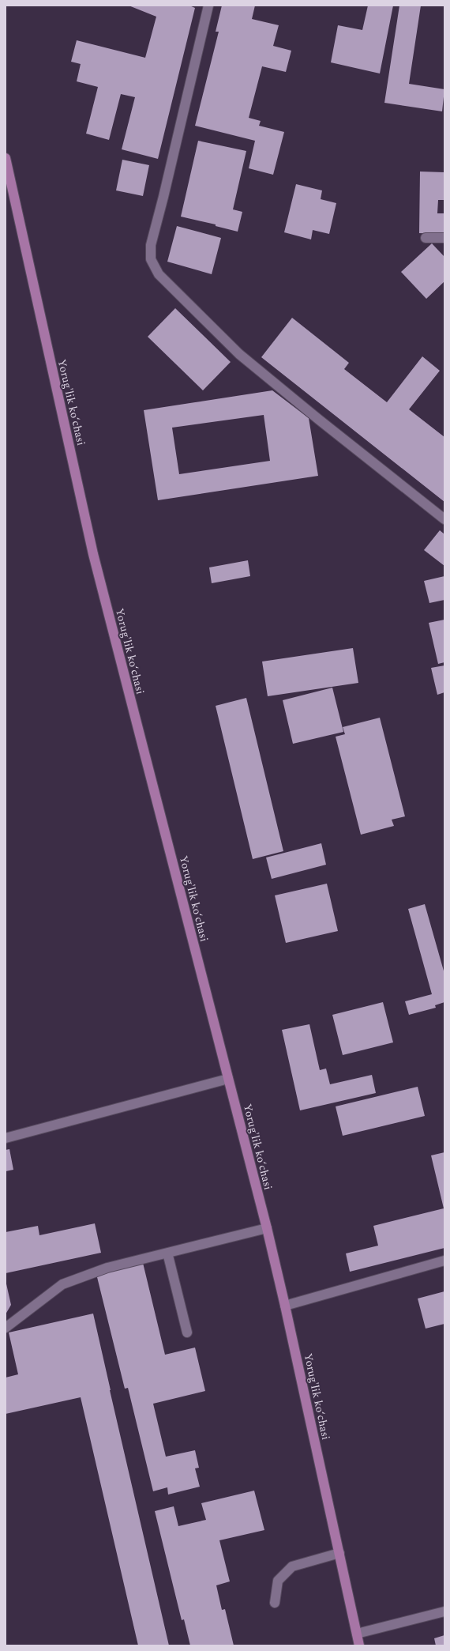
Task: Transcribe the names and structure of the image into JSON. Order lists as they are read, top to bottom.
{
  "streets": {
    "main road": ["Yorug'lik koʻchasi"]
  }
}
